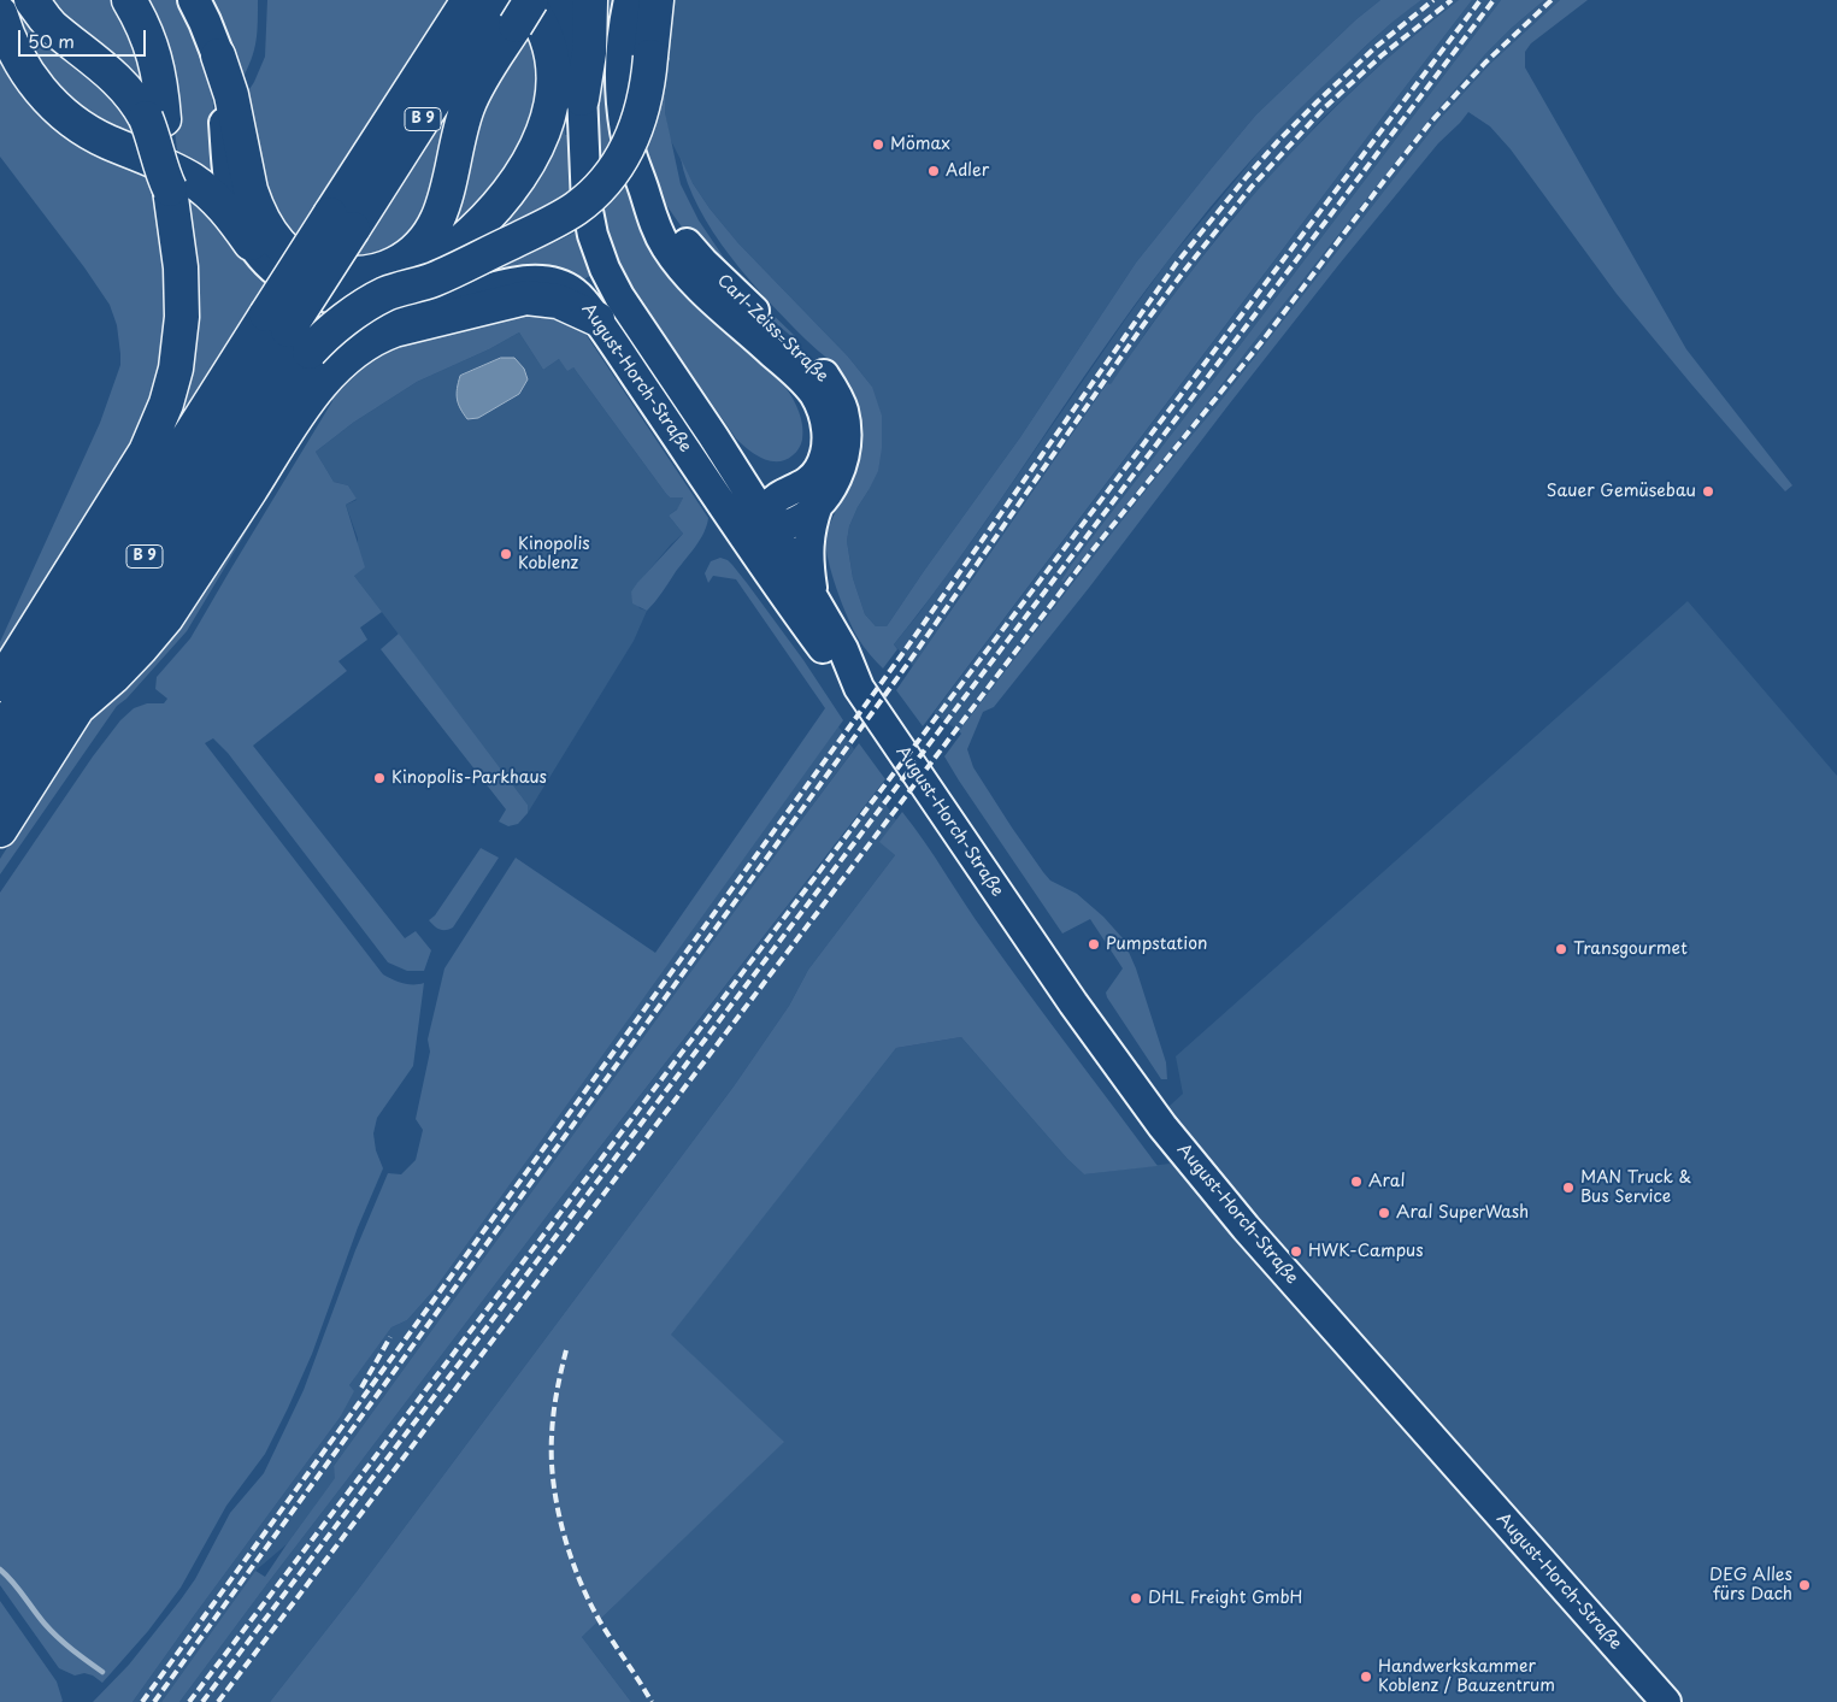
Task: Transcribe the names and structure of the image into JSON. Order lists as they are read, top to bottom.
{
  "streets": {
    "highway": ["B 9"],
    "main road": ["Carl-Zeiss-Straße", "August-Horch-Straße"]
  },
  "crossings": [
    ["Carl-Zeiss-Straße", "August-Horch-Straße"]
  ],
  "places": [
    "Mömax",
    "Adler",
    "Sauer Gemüsebau",
    "Kinopolis Koblenz",
    "Kinopolis-Parkhaus",
    "Pumpstation",
    "Transgourmet",
    "Aral",
    "MAN Truck & Bus Service",
    "Aral SuperWash",
    "HWK-Campus",
    "DEG Alles fürs Dach",
    "DHL Freight GmbH",
    "Handwerkskammer Koblenz / Bauzentrum"
  ],
  "scale_bar": "50 m"
}
